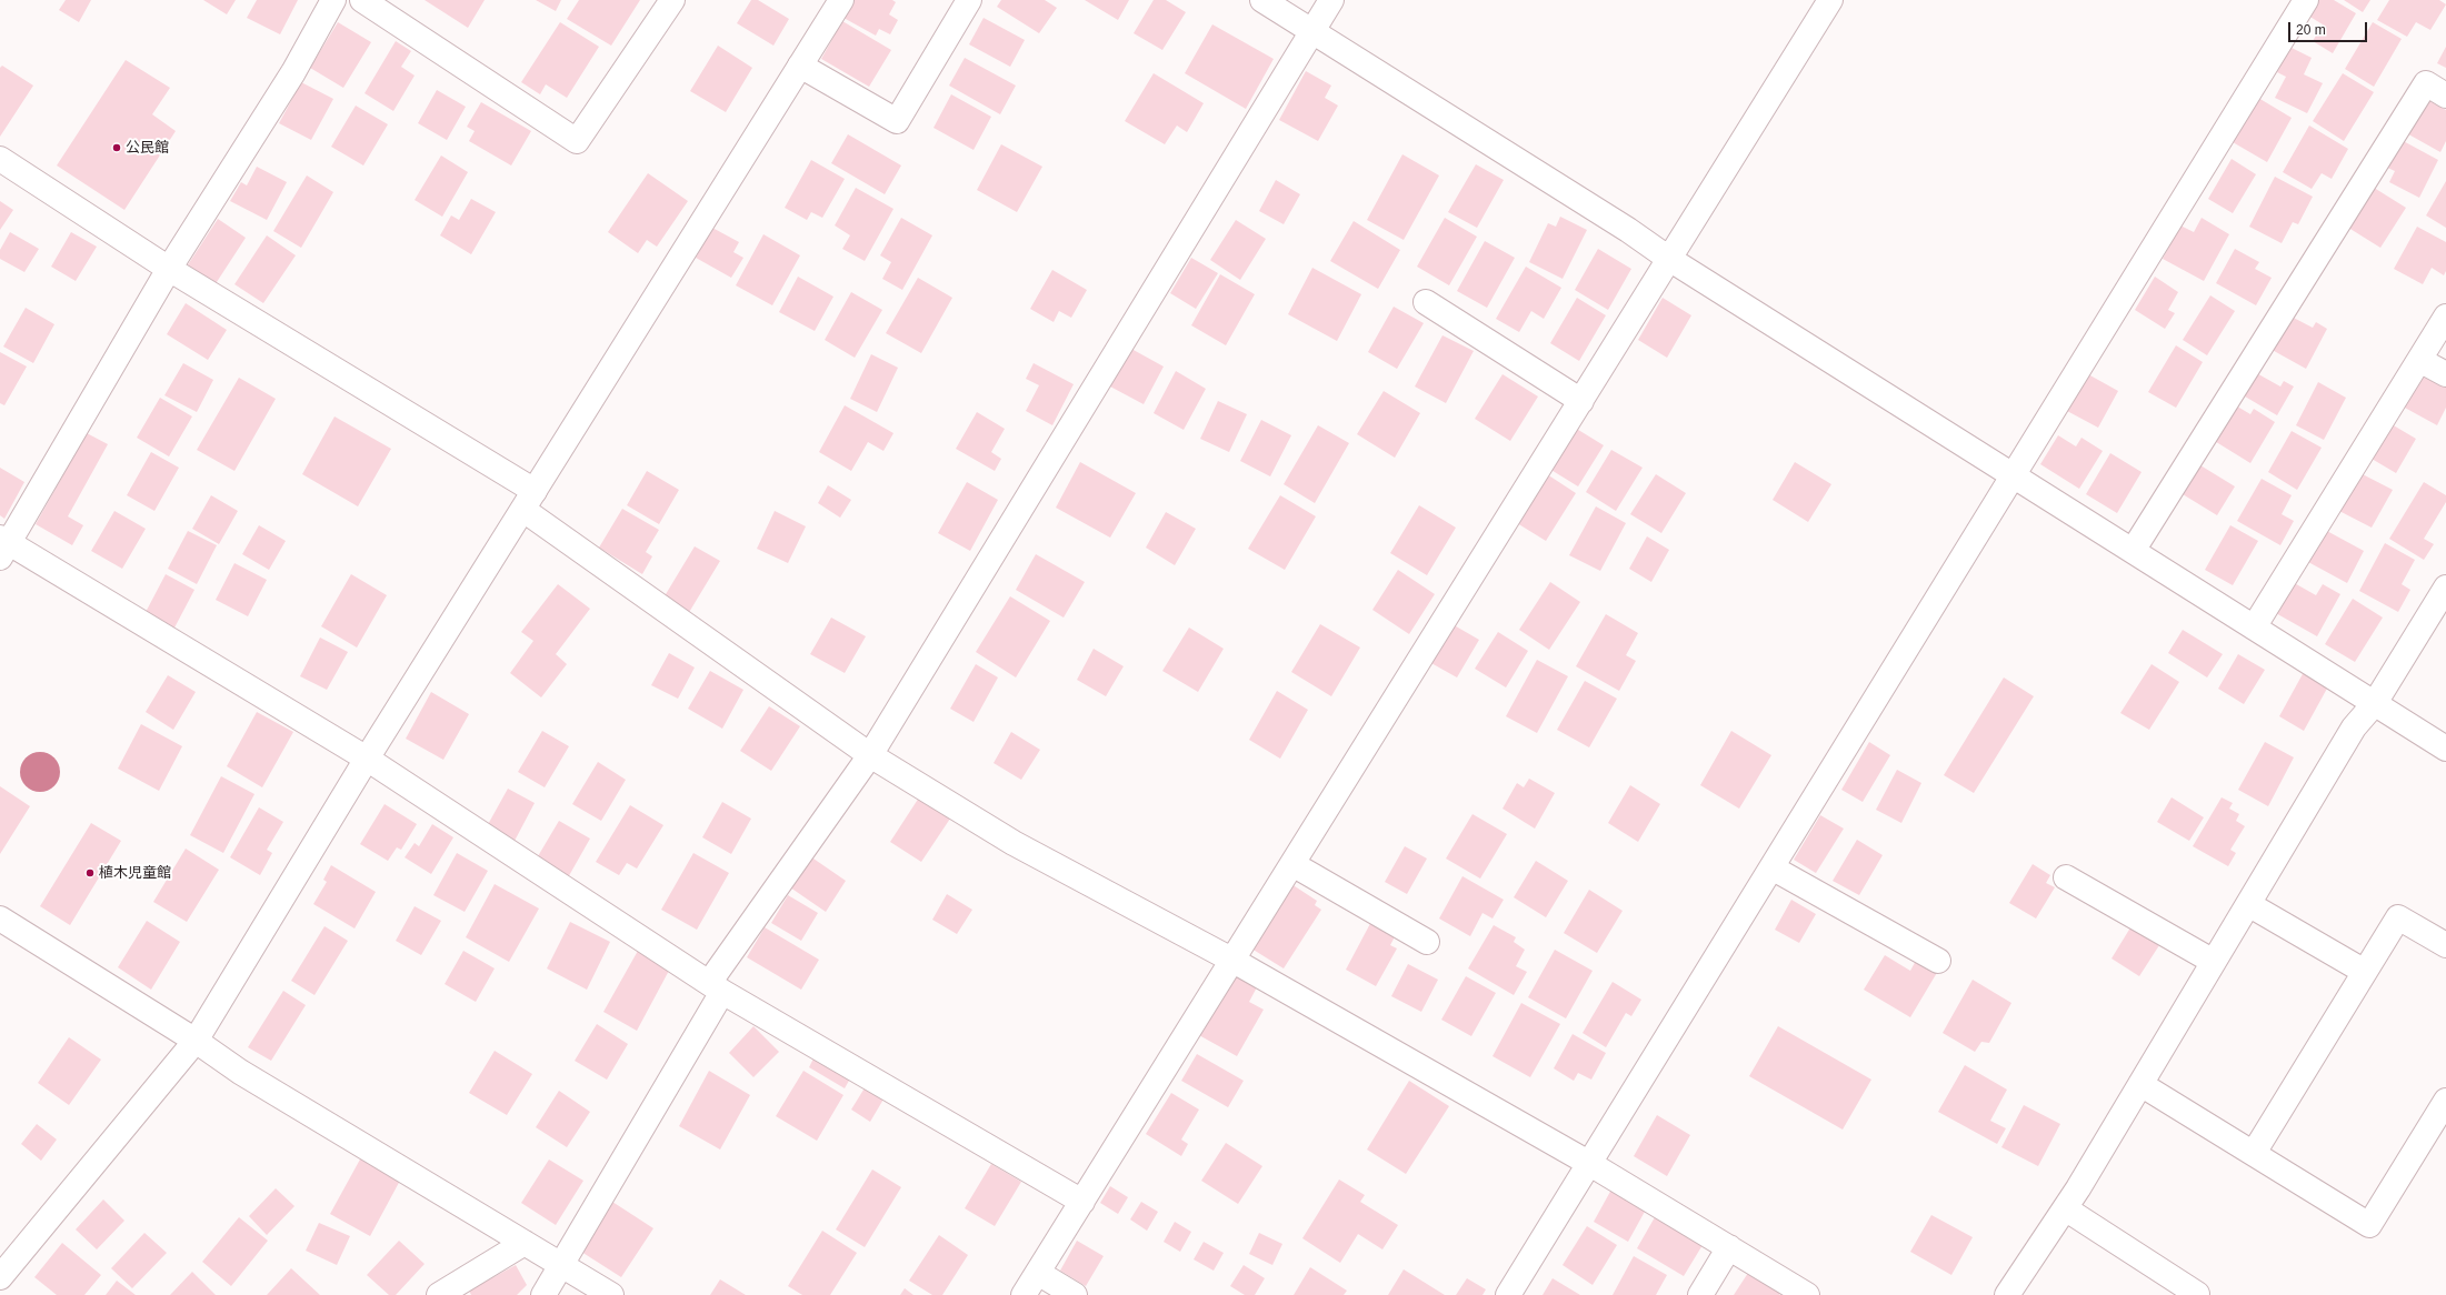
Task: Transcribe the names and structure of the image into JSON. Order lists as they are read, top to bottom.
{
  "places": ["公民館", "植木児童館"],
  "scale_bar": "20 m"
}
